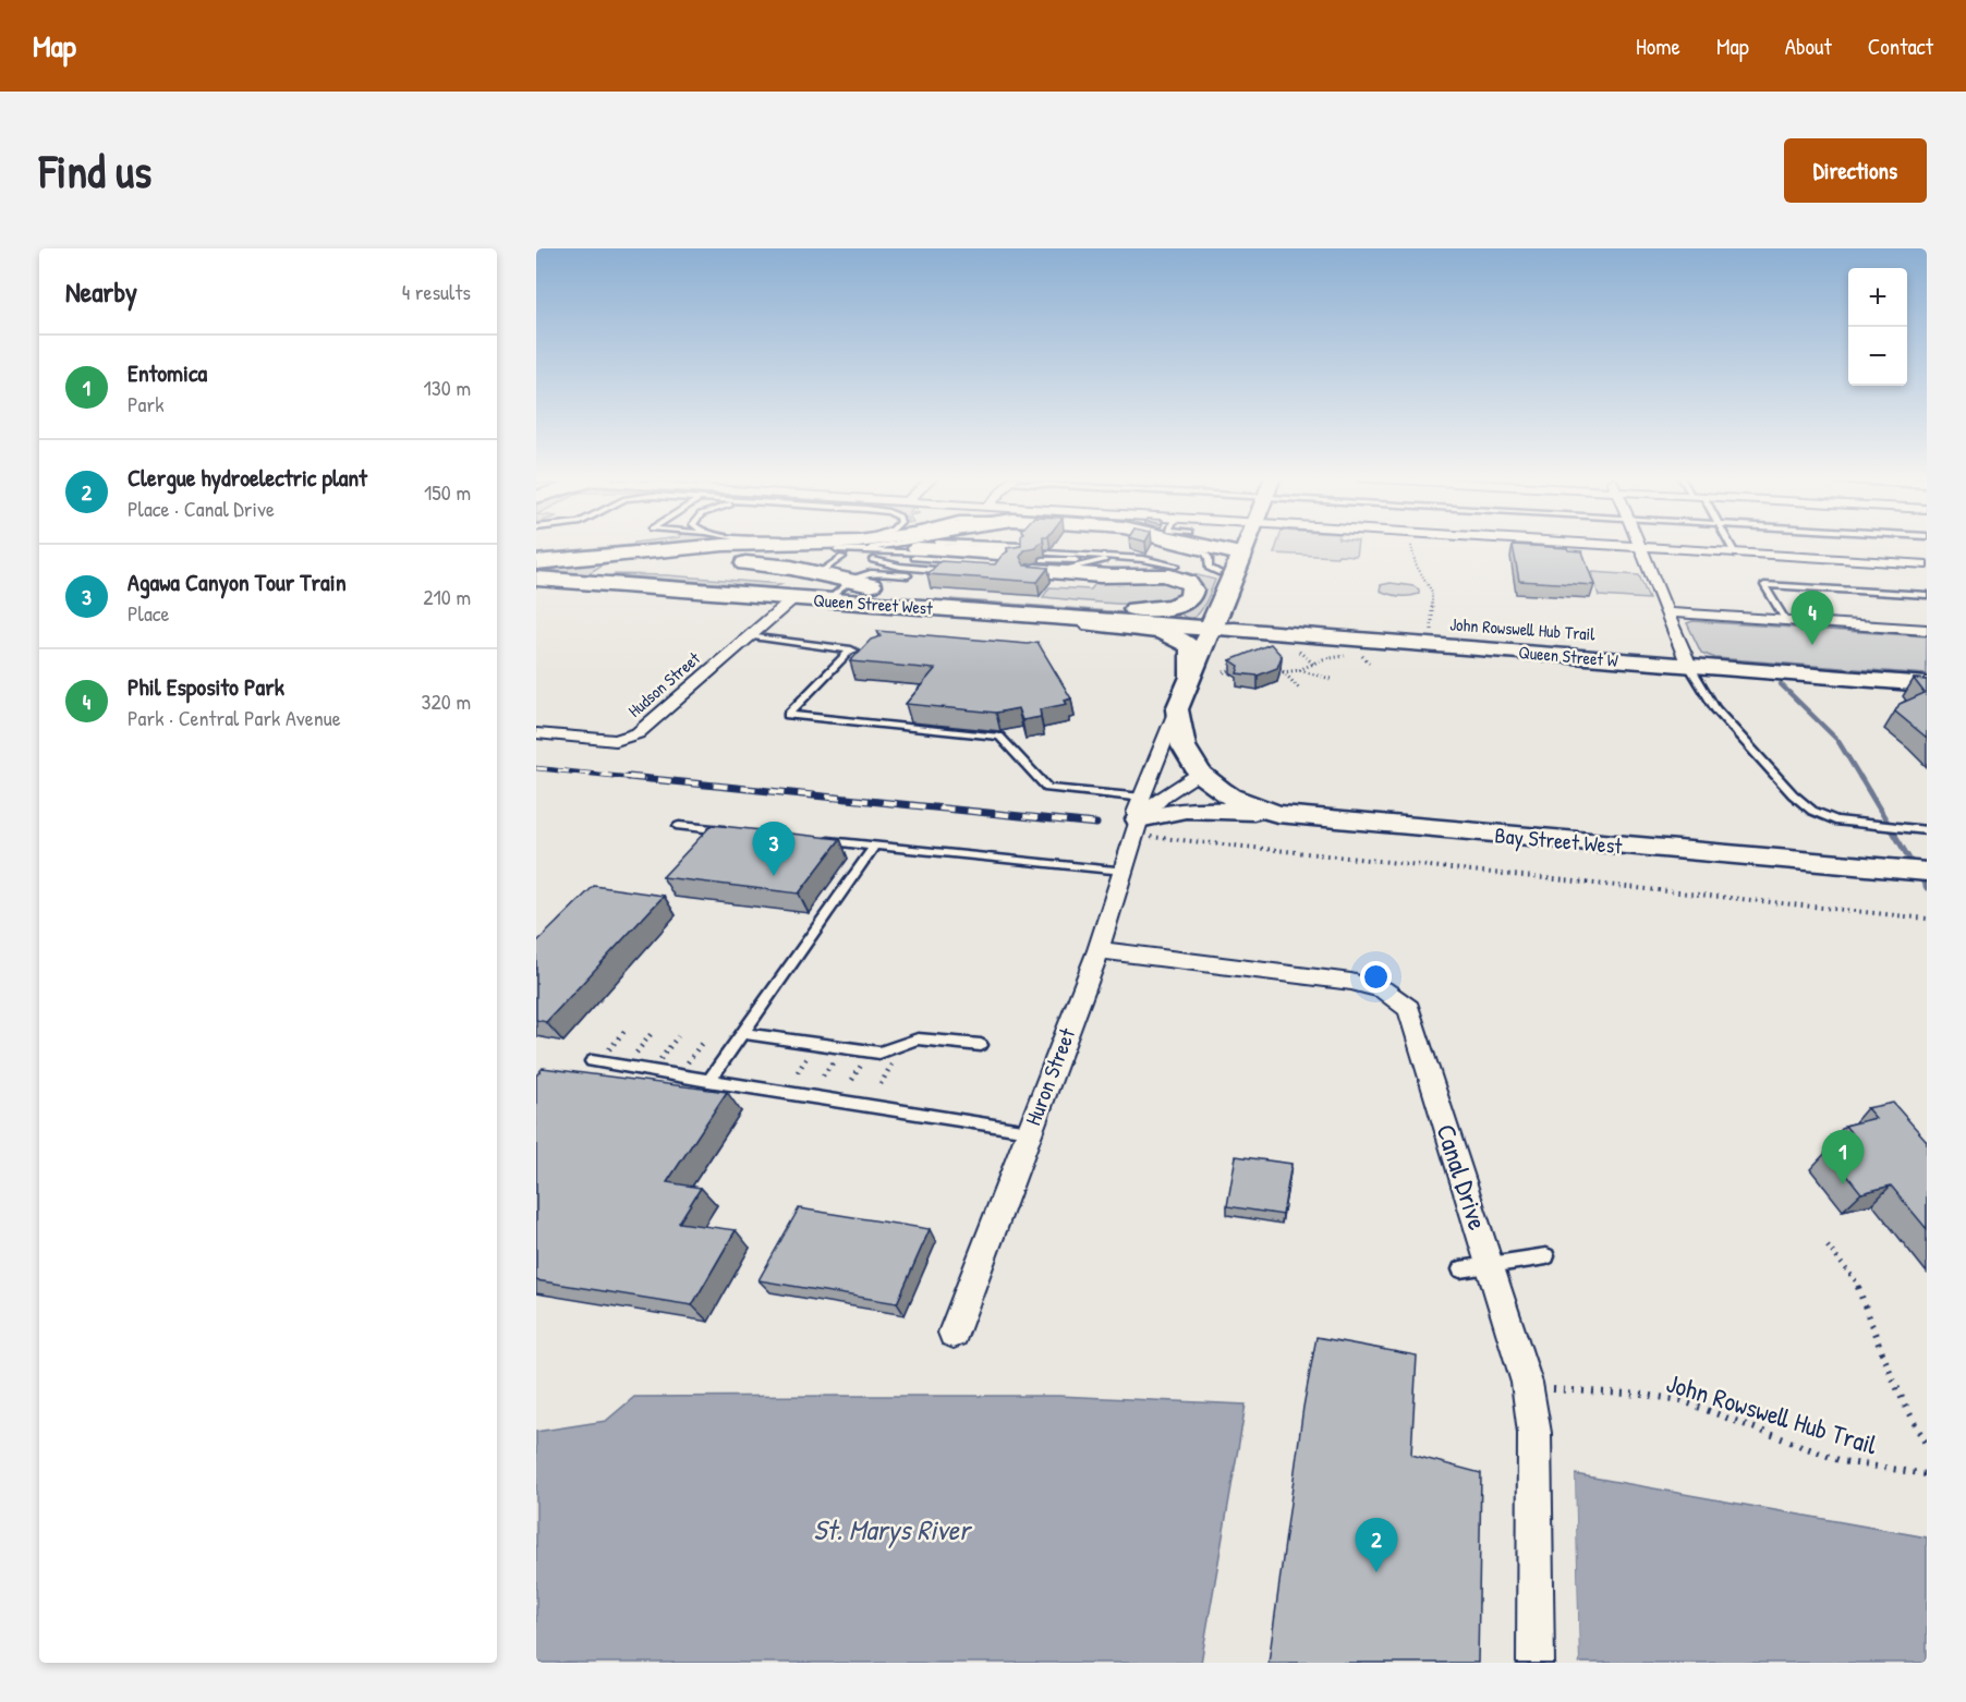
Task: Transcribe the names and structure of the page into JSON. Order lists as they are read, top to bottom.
{
  "streets": {
    "highway": ["Queen Street West", "Huron Street"],
    "main road": ["Queen Street W", "Bay Street West"],
    "street": ["Hudson Street", "Canal Drive"],
    "path": ["John Rowswell Hub Trail"]
  },
  "crossings": [
    ["Queen Street West", "Queen Street W"],
    ["Queen Street West", "Hudson Street"],
    ["Queen Street West", "Huron Street"],
    ["John Rowswell Hub Trail", "Canal Drive"],
    ["Queen Street W", "Huron Street"],
    ["Huron Street", "Canal Drive"]
  ],
  "water": ["St. Marys River"],
  "page": {
    "header": "Map",
    "nav": [
      "Home",
      "Map",
      "About",
      "Contact"
    ],
    "buttons": "Directions",
    "title": "Find us",
    "heading": ["Nearby", "4 results"],
    "map_buttons": ["+", "−"],
    "list": [
      {
        "mark": "1",
        "name": "Entomica",
        "note": "Park",
        "value": "130 m"
      },
      {
        "mark": "2",
        "name": "Clergue hydroelectric plant",
        "note": "Place · Canal Drive",
        "value": "150 m"
      },
      {
        "mark": "3",
        "name": "Agawa Canyon Tour Train",
        "note": "Place",
        "value": "210 m"
      },
      {
        "mark": "4",
        "name": "Phil Esposito Park",
        "note": "Park · Central Park Avenue",
        "value": "320 m"
      }
    ],
    "pins": [
      "4",
      "3",
      "1",
      "2"
    ]
  }
}
